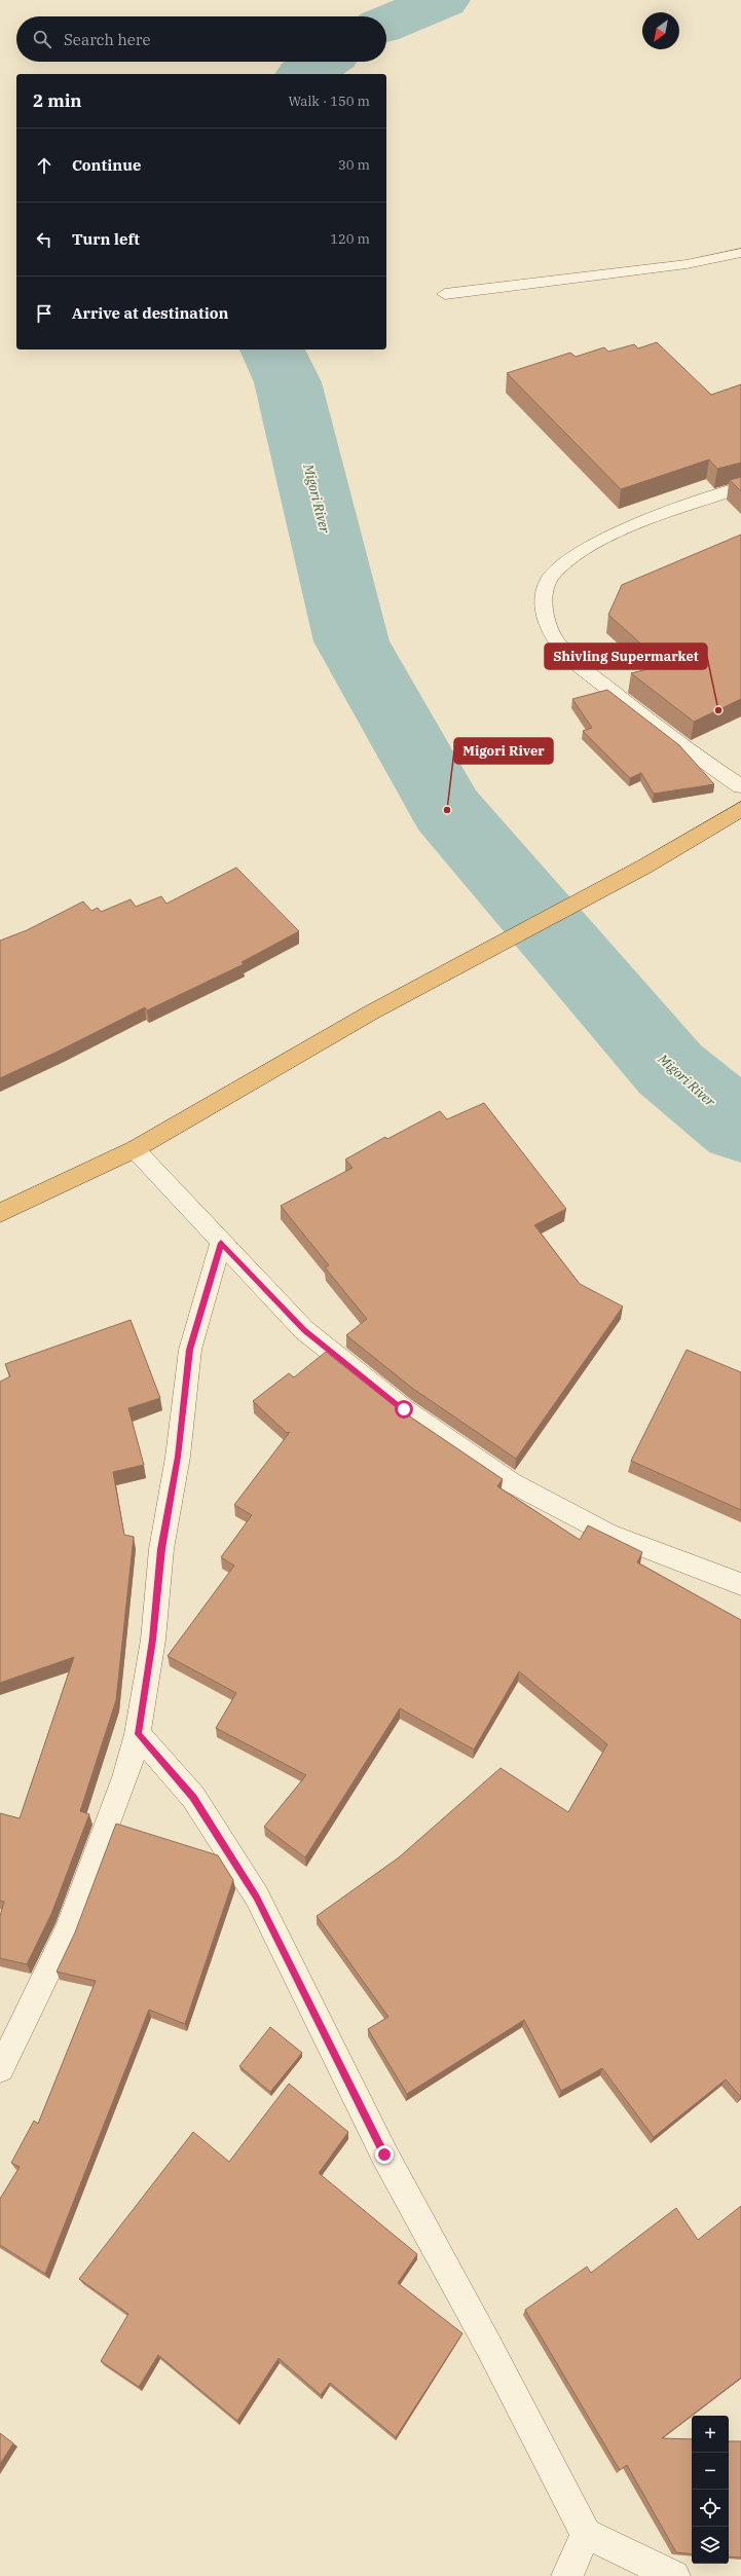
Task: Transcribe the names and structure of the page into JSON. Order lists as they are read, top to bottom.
{
  "water": ["Migori River"],
  "places": ["Shivling Supermarket", "Migori River"],
  "north": "bottom left",
  "page": {
    "search": "Search here",
    "heading": ["2 min", "Walk · 150 m"],
    "list": [
      ["Continue", "30 m"],
      ["Turn left", "120 m"],
      "Arrive at destination"
    ],
    "map_buttons": ["+", "−"]
  }
}
